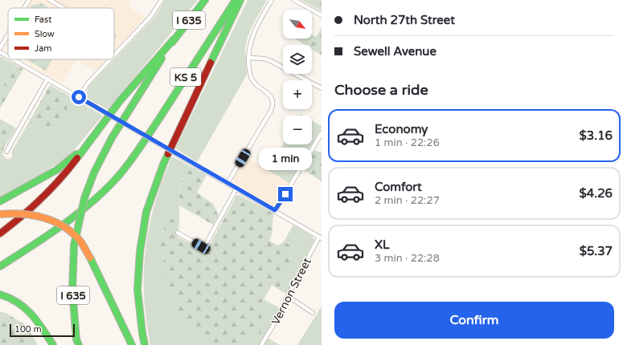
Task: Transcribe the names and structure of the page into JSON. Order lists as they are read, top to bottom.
{
  "streets": {
    "highway": ["I 635", "KS 5"],
    "street": ["Vernon Street"]
  },
  "crossings": [
    ["I 635", "KS 5"]
  ],
  "legend": ["Fast", "Slow", "Jam"],
  "scale_bar": "100 m",
  "north": "bottom right",
  "page": {
    "banner": ["North 27th Street", "Sewell Avenue"],
    "map_buttons": ["+", "−"],
    "heading": "Choose a ride",
    "list": [
      {
        "name": "Economy",
        "note": "1 min · 22:26",
        "value": "$3.16"
      },
      {
        "name": "Comfort",
        "note": "2 min · 22:27",
        "value": "$4.26"
      },
      {
        "name": "XL",
        "note": "3 min · 22:28",
        "value": "$5.37"
      }
    ],
    "bubble": "1 min",
    "buttons": "Confirm",
    "scale": "100 m"
  }
}
